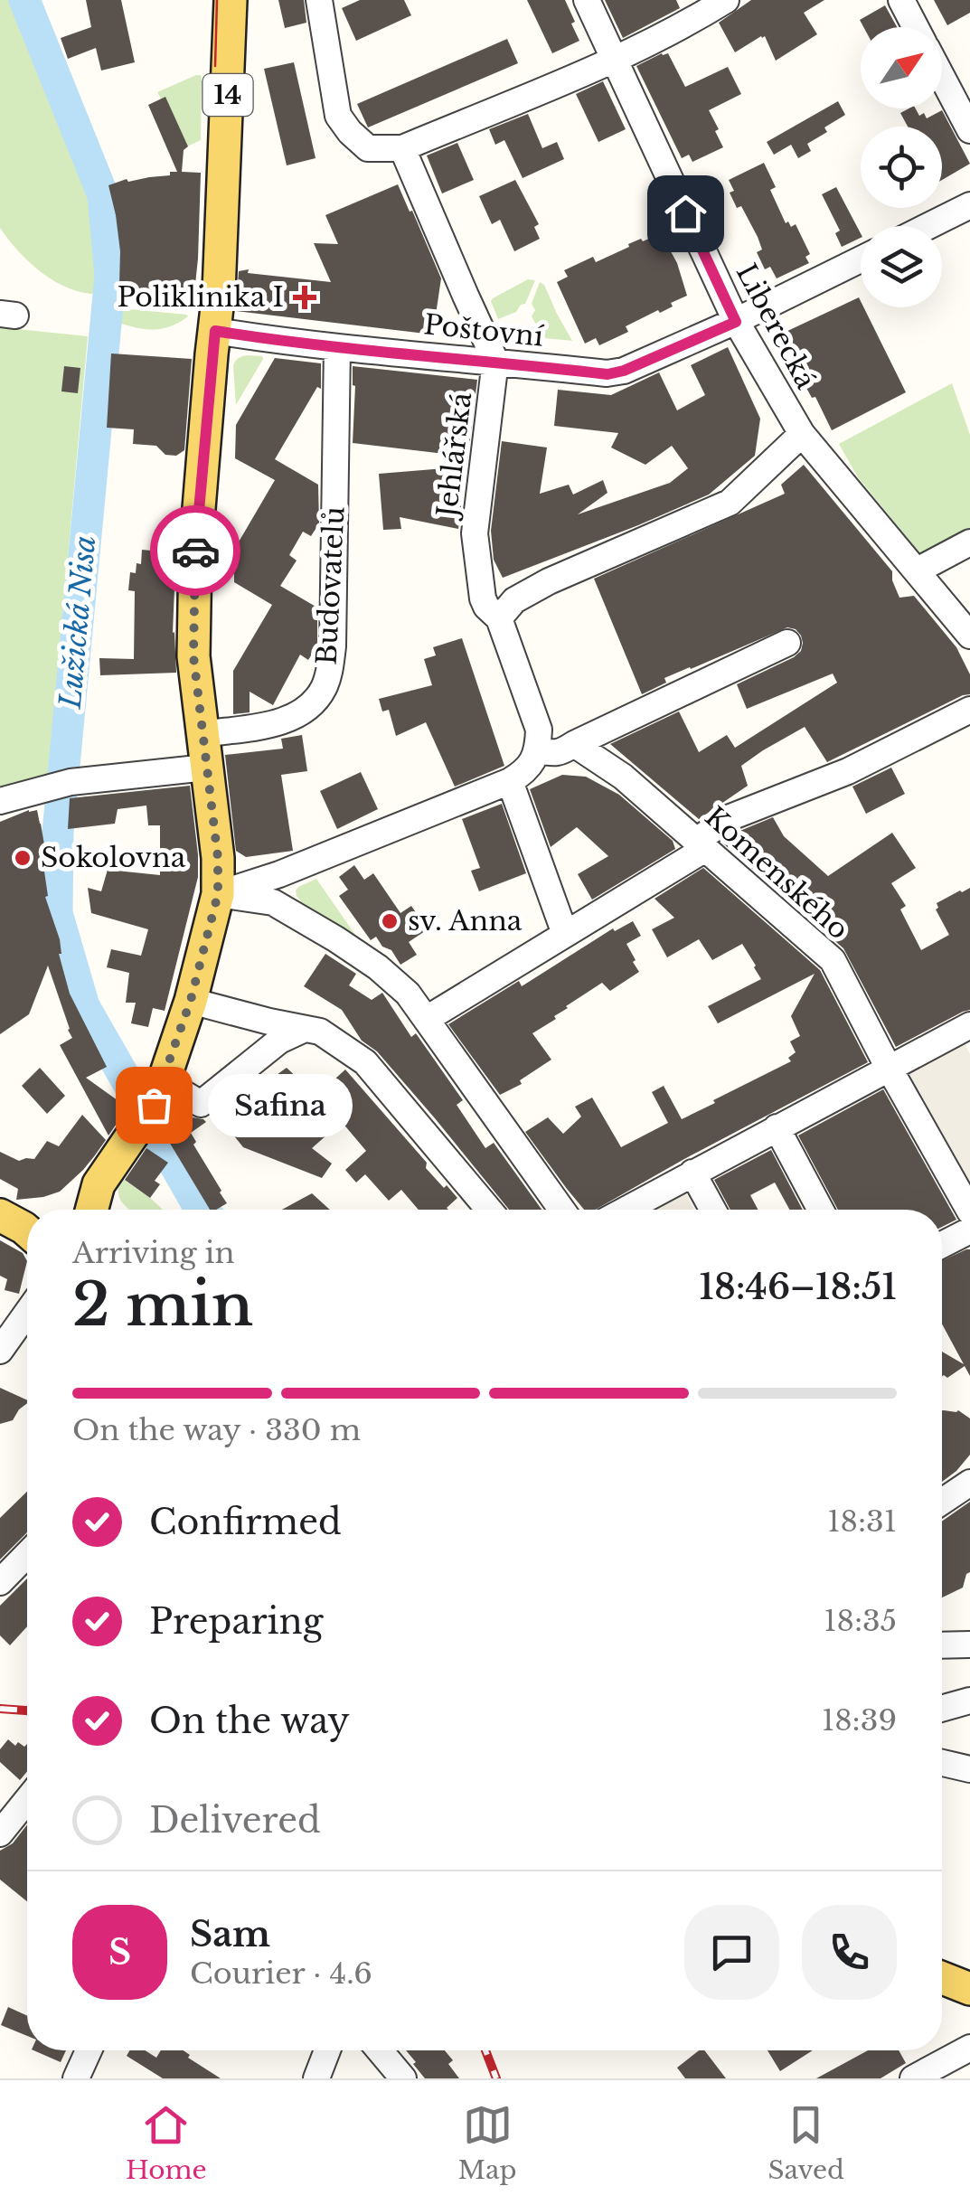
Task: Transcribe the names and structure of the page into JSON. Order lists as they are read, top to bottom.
{
  "streets": {
    "main road": ["14"],
    "street": [
      "Liberecká",
      "Poštovní",
      "Jehlářská",
      "Budovatelů",
      "Komenského"
    ]
  },
  "crossings": [
    ["14", "Poštovní"],
    ["14", "Budovatelů"],
    ["Liberecká", "Poštovní"],
    ["Poštovní", "Jehlářská"],
    ["Poštovní", "Budovatelů"]
  ],
  "water": ["Lužická Nisa"],
  "places": {
    "health": ["Poliklinika I"],
    "other": ["Sokolovna", "sv. Anna", "Safina"]
  },
  "north": "top right",
  "page": {
    "bubble": "Safina",
    "heading": ["2 min", "Arriving in", "18:46–18:51"],
    "panel": ["Sam", "Courier · 4.6"],
    "bar": "On the way · 330 m",
    "list": [
      ["Confirmed", "18:31"],
      ["Preparing", "18:35"],
      ["On the way", "18:39"],
      "Delivered"
    ],
    "round": "S",
    "tabs": ["Home", "Map", "Saved"]
  }
}
